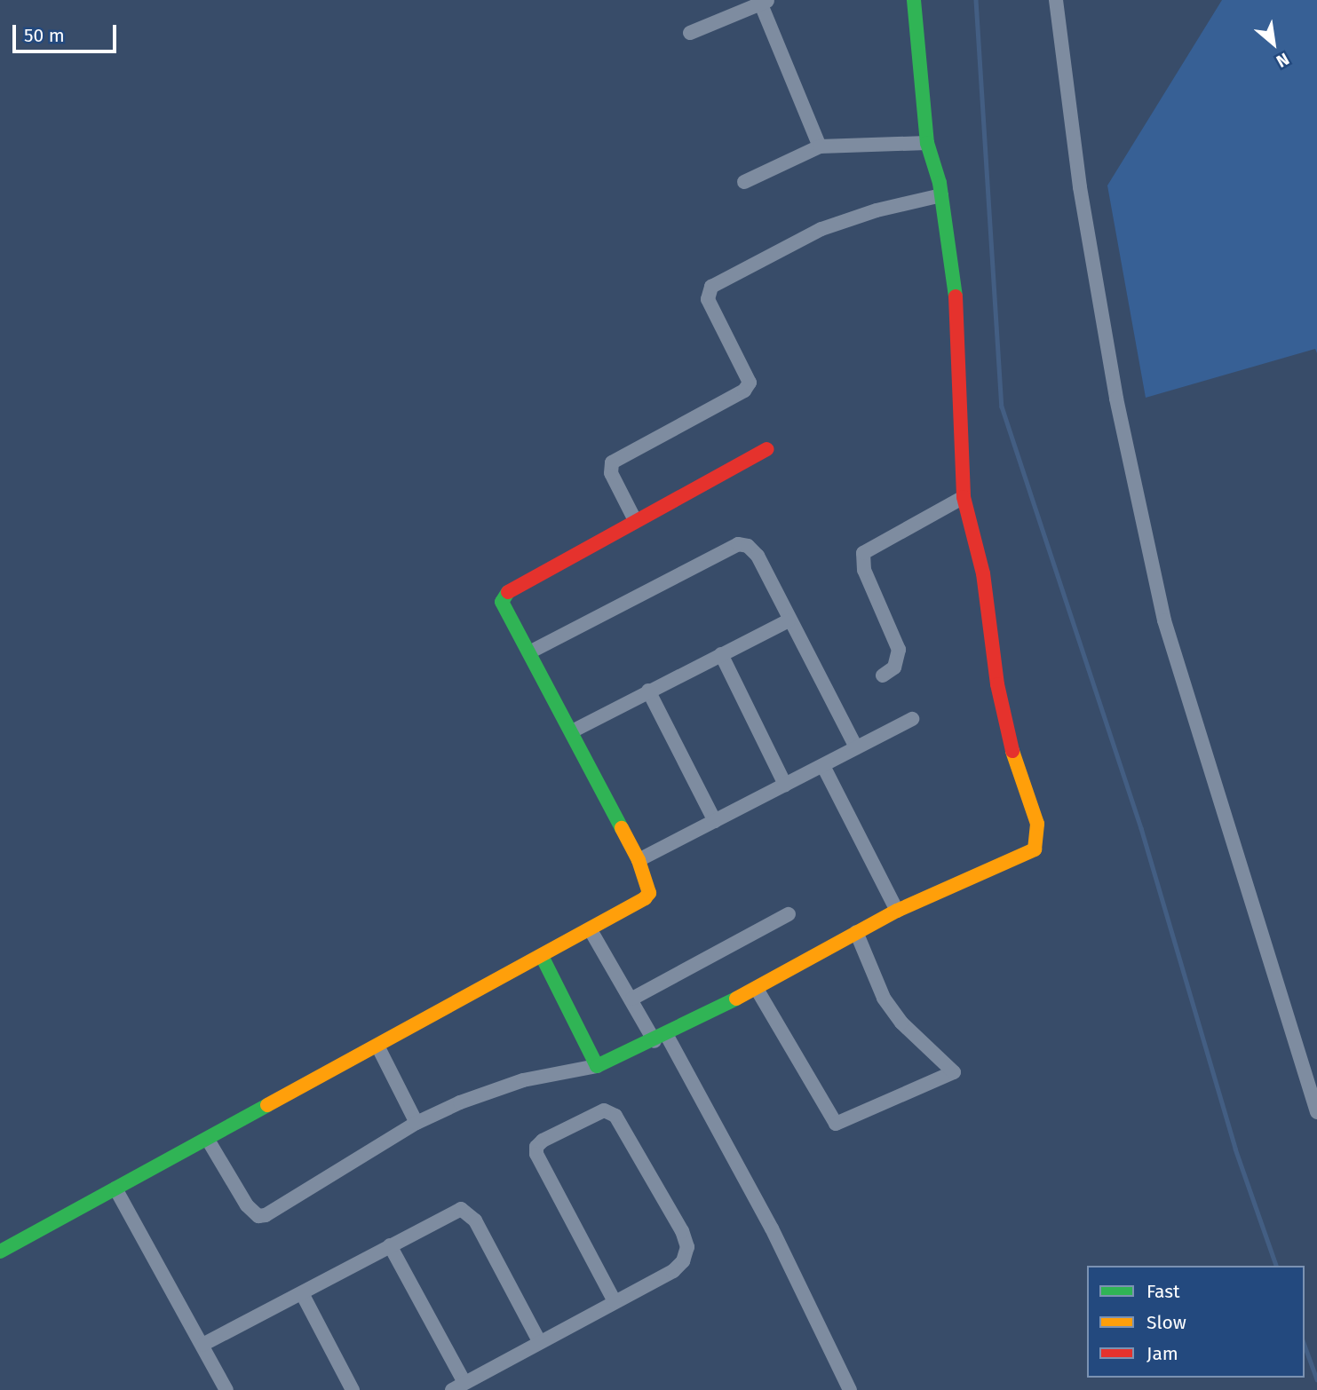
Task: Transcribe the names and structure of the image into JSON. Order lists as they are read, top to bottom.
{
  "legend": ["Fast", "Slow", "Jam"],
  "scale_bar": "50 m",
  "north": "bottom right"
}
